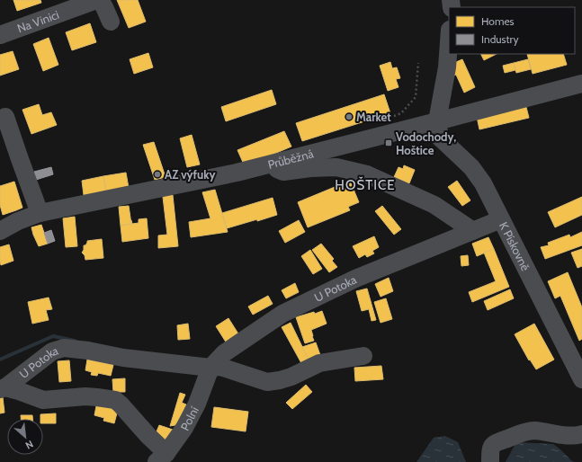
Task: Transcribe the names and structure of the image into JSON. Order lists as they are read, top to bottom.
{
  "streets": {
    "street": [
      "Na Vinici",
      "Průběžná",
      "K Pískovně",
      "U Potoka",
      "Polní"
    ]
  },
  "crossings": [
    ["Průběžná", "K Pískovně"],
    ["K Pískovně", "U Potoka"],
    ["U Potoka", "Polní"]
  ],
  "districts": ["HOŠTICE"],
  "places": {
    "other": ["Market", "AZ výfuky"],
    "transit": ["Vodochody, Hoštice"]
  },
  "legend": ["Homes", "Industry"],
  "north": "bottom right"
}
